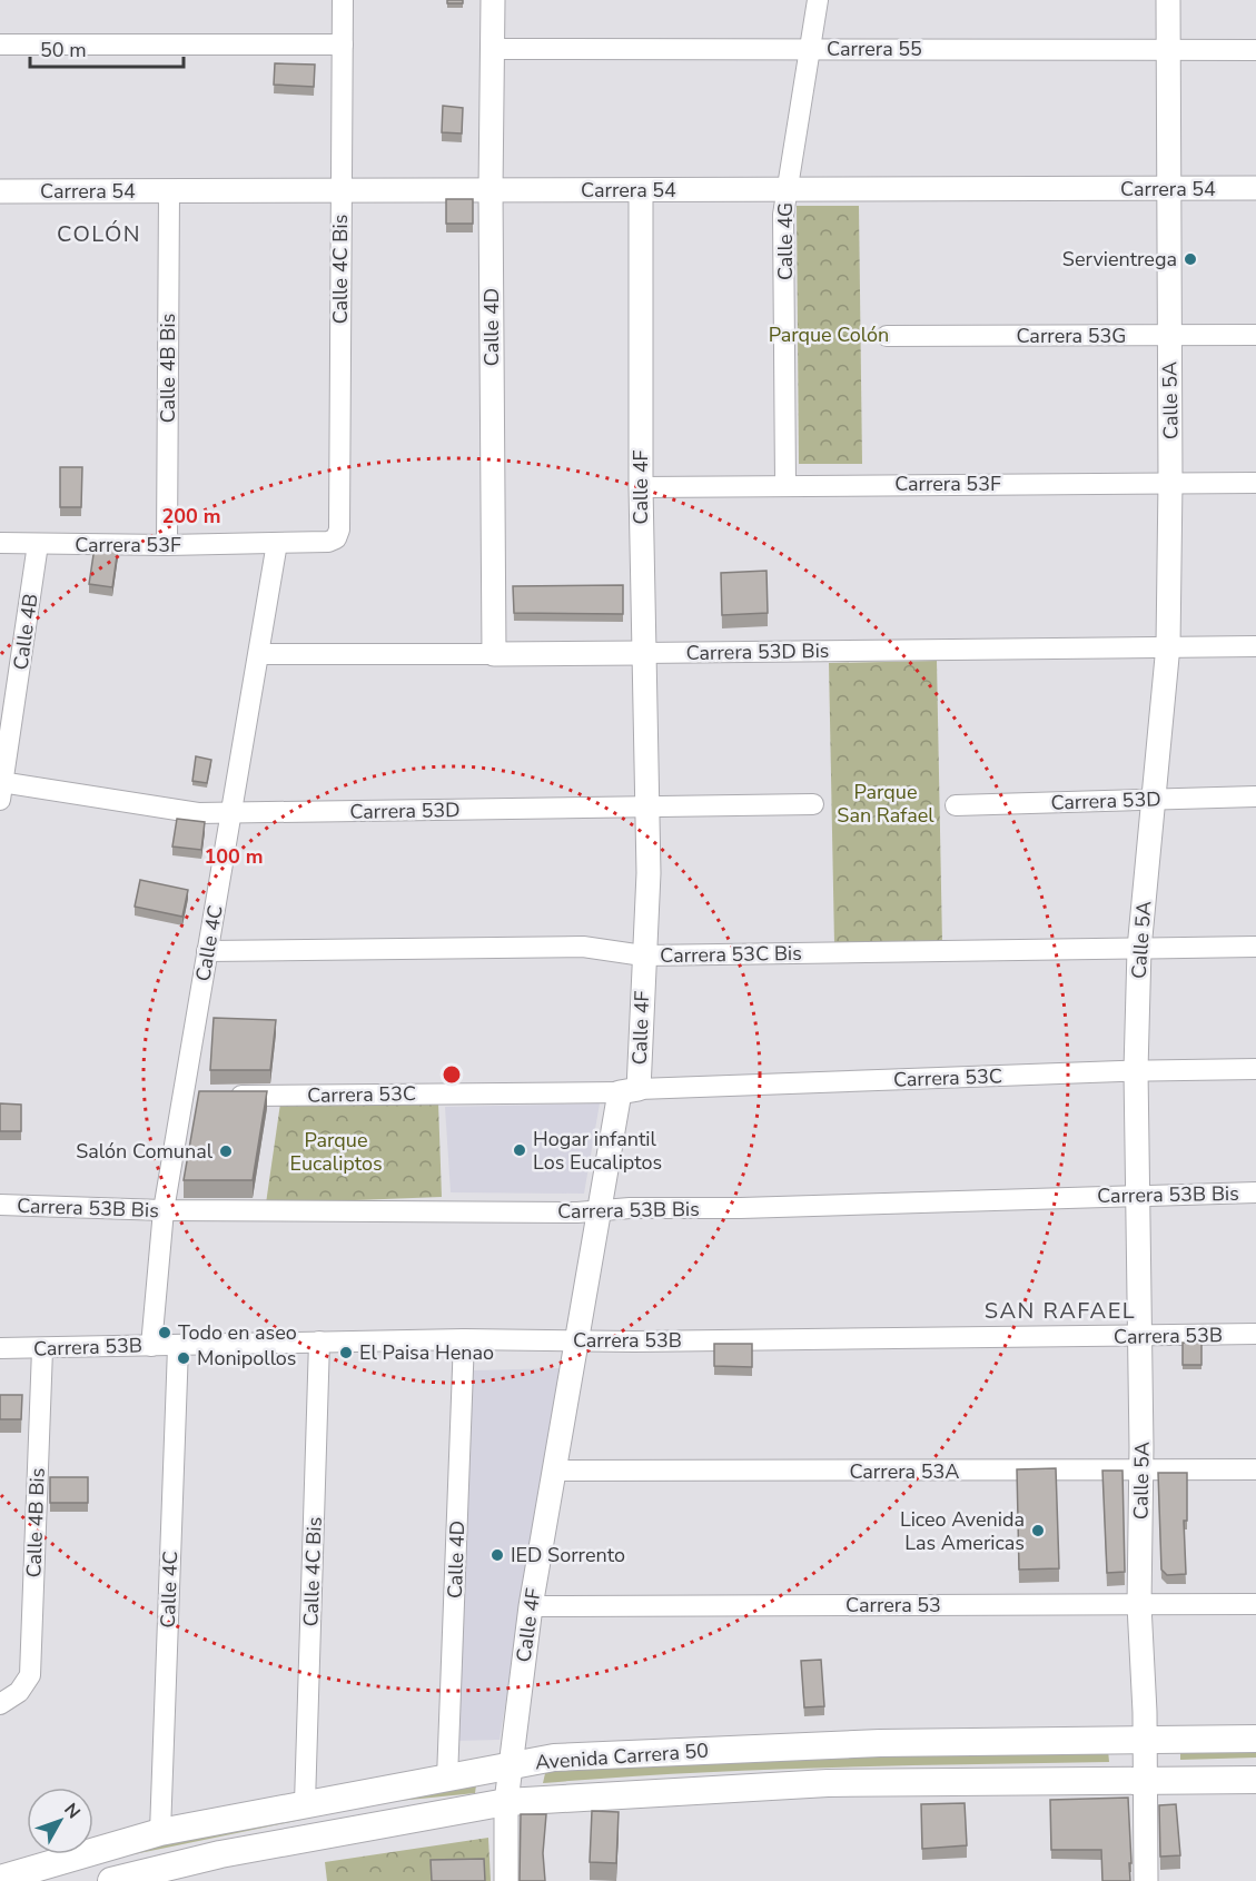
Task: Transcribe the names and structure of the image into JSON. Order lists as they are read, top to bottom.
{
  "streets": {
    "main road": ["Avenida Carrera 50"],
    "street": [
      "Carrera 55",
      "Carrera 54",
      "Calle 4G",
      "Calle 4C Bis",
      "Calle 4D",
      "Carrera 53G",
      "Calle 4B Bis",
      "Calle 5A",
      "Carrera 53F",
      "Calle 4F",
      "Calle 4B",
      "Carrera 53D Bis",
      "Carrera 53D",
      "Calle 4C",
      "Carrera 53C Bis",
      "Carrera 53C",
      "Carrera 53B Bis",
      "Carrera 53B",
      "Carrera 53A",
      "Carrera 53"
    ]
  },
  "crossings": [
    ["Carrera 55", "Calle 4G"],
    ["Carrera 55", "Calle 4D"],
    ["Carrera 55", "Calle 5A"],
    ["Carrera 54", "Calle 4G"],
    ["Carrera 54", "Calle 4C Bis"],
    ["Carrera 54", "Calle 4D"],
    ["Carrera 54", "Calle 4B Bis"],
    ["Carrera 54", "Calle 5A"],
    ["Carrera 54", "Calle 4F"],
    ["Calle 4G", "Carrera 53F"],
    ["Calle 4C Bis", "Carrera 53F"],
    ["Calle 4C Bis", "Carrera 53B"],
    ["Calle 4C Bis", "Avenida Carrera 50"],
    ["Calle 4D", "Carrera 53D Bis"],
    ["Calle 4D", "Carrera 53B"],
    ["Calle 4D", "Avenida Carrera 50"],
    ["Carrera 53G", "Calle 5A"],
    ["Calle 4B Bis", "Carrera 53F"],
    ["Calle 4B Bis", "Carrera 53B"],
    ["Calle 5A", "Carrera 53F"],
    ["Calle 5A", "Carrera 53D Bis"],
    ["Calle 5A", "Carrera 53D"],
    ["Calle 5A", "Carrera 53C Bis"],
    ["Calle 5A", "Carrera 53C"],
    ["Calle 5A", "Carrera 53B Bis"],
    ["Calle 5A", "Carrera 53B"],
    ["Calle 5A", "Carrera 53A"],
    ["Calle 5A", "Carrera 53"],
    ["Calle 5A", "Avenida Carrera 50"],
    ["Carrera 53F", "Calle 4F"],
    ["Carrera 53F", "Calle 4B"],
    ["Carrera 53F", "Calle 4C"],
    ["Calle 4F", "Carrera 53D Bis"],
    ["Calle 4F", "Carrera 53D"],
    ["Calle 4F", "Carrera 53C Bis"],
    ["Calle 4F", "Carrera 53C"],
    ["Calle 4F", "Carrera 53B Bis"],
    ["Calle 4F", "Carrera 53B"],
    ["Calle 4F", "Carrera 53A"],
    ["Calle 4F", "Carrera 53"],
    ["Calle 4F", "Avenida Carrera 50"],
    ["Calle 4B", "Carrera 53D"],
    ["Carrera 53D Bis", "Calle 4C"],
    ["Carrera 53D", "Calle 4C"],
    ["Calle 4C", "Carrera 53C Bis"],
    ["Calle 4C", "Carrera 53C"],
    ["Calle 4C", "Carrera 53B Bis"],
    ["Calle 4C", "Carrera 53B"],
    ["Calle 4C", "Avenida Carrera 50"]
  ],
  "districts": ["COLÓN", "SAN RAFAEL"],
  "parks": ["Parque Colón", "Parque San Rafael", "Parque Eucaliptos"],
  "places": [
    "Servientrega",
    "Hogar infantil Los Eucaliptos",
    "Salón Comunal",
    "Todo en aseo",
    "El Paisa Henao",
    "Monipollos",
    "Liceo Avenida Las Americas",
    "IED Sorrento"
  ],
  "scale_bar": "50 m",
  "north": "top right",
  "rings": ["200 m", "100 m"]
}
